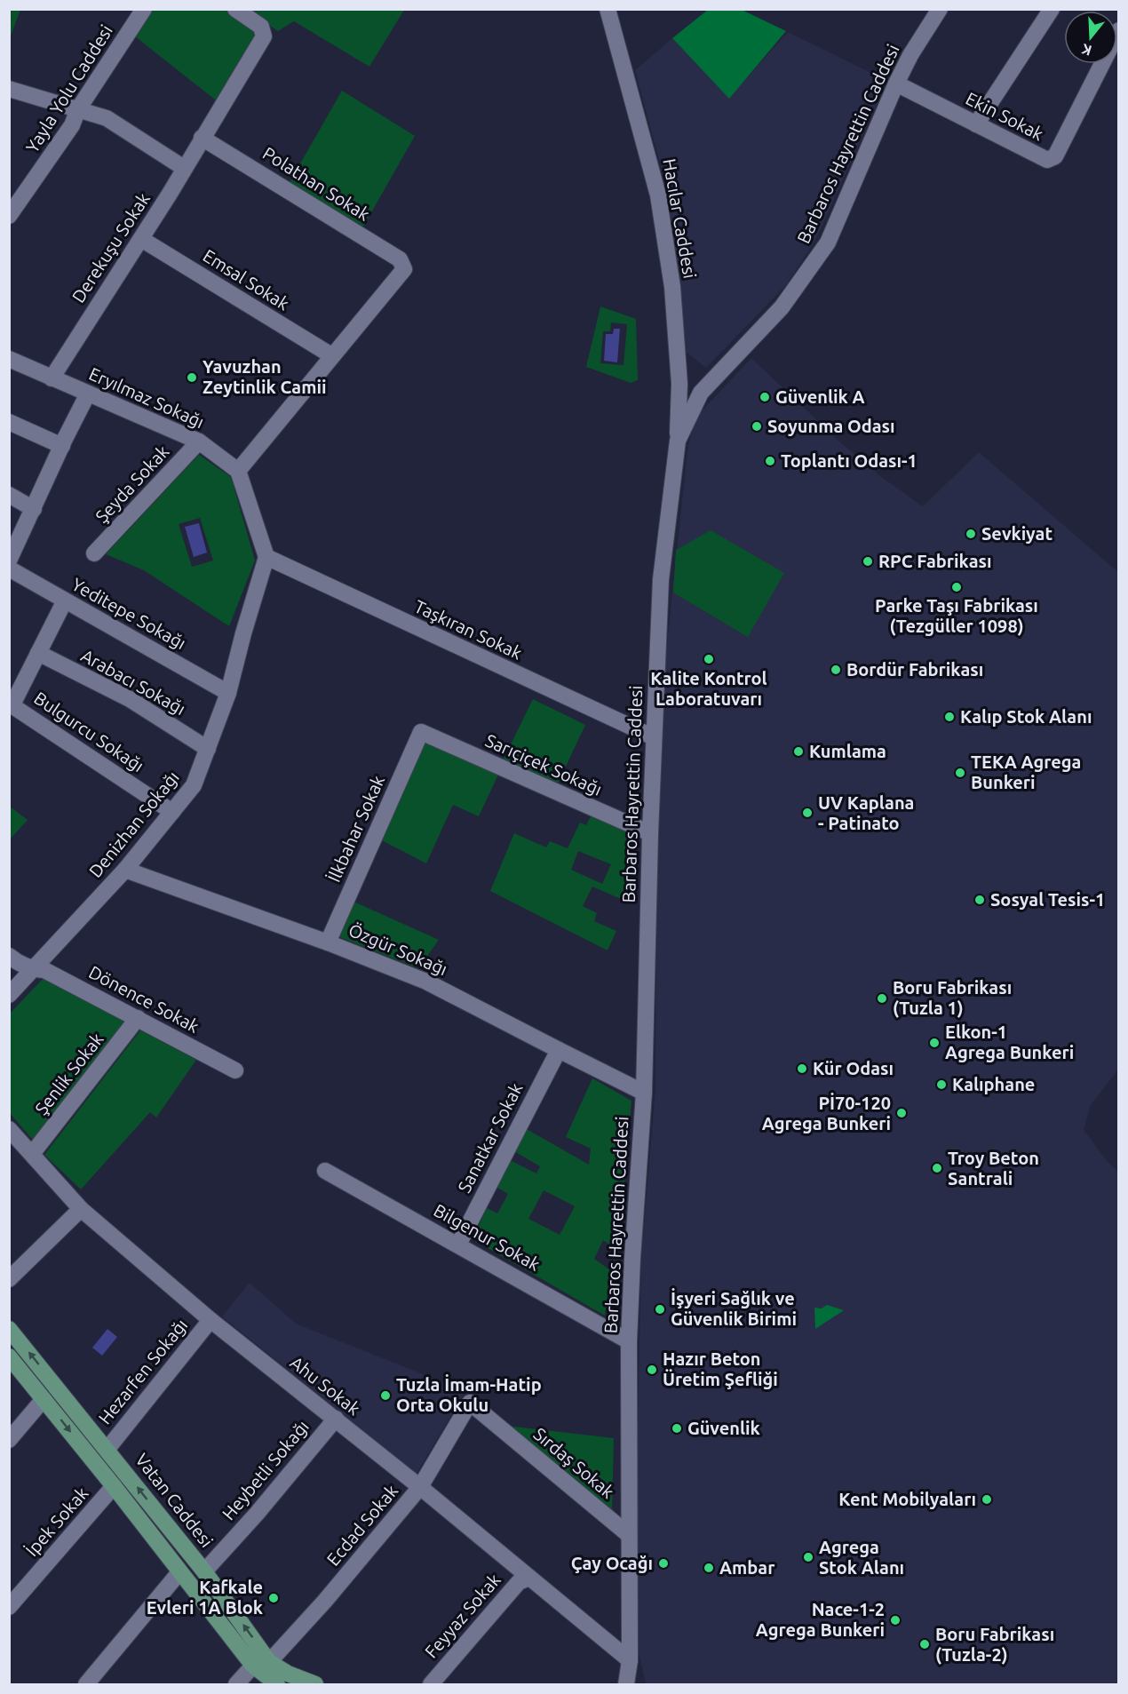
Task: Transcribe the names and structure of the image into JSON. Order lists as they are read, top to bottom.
{
  "streets": {
    "main road": ["Vatan Caddesi"],
    "street": [
      "Yayla Yolu Caddesi",
      "Ekin Sokak",
      "Barbaros Hayrettin Caddesi",
      "Polathan Sokak",
      "Hacılar Caddesi",
      "Derekuşu Sokak",
      "Emsal Sokak",
      "Eryılmaz Sokağı",
      "Şeyda Sokak",
      "Yeditepe Sokağı",
      "Taşkıran Sokak",
      "Arabacı Sokağı",
      "Bulgurcu Sokağı",
      "Sarıçiçek Sokağı",
      "Denizhan Sokağı",
      "İlkbahar Sokak",
      "Özgür Sokağı",
      "Dönence Sokak",
      "Şenlik Sokak",
      "Sanatkar Sokak",
      "Bilgenur Sokak",
      "Hezarfen Sokağı",
      "Ahu Sokak",
      "Sırdaş Sokak",
      "Heybetli Sokağı",
      "İpek Sokak",
      "Ecdad Sokak",
      "Feyyaz Sokak"
    ]
  },
  "crossings": [
    ["Ekin Sokak", "Barbaros Hayrettin Caddesi"],
    ["Barbaros Hayrettin Caddesi", "Hacılar Caddesi"],
    ["Barbaros Hayrettin Caddesi", "Taşkıran Sokak"],
    ["Barbaros Hayrettin Caddesi", "Sarıçiçek Sokağı"],
    ["Barbaros Hayrettin Caddesi", "Özgür Sokağı"],
    ["Barbaros Hayrettin Caddesi", "Bilgenur Sokak"],
    ["Barbaros Hayrettin Caddesi", "Ahu Sokak"],
    ["Barbaros Hayrettin Caddesi", "Sırdaş Sokak"],
    ["Polathan Sokak", "Derekuşu Sokak"],
    ["Polathan Sokak", "Emsal Sokak"],
    ["Derekuşu Sokak", "Emsal Sokak"],
    ["Derekuşu Sokak", "Eryılmaz Sokağı"],
    ["Eryılmaz Sokağı", "Şeyda Sokak"],
    ["Yeditepe Sokağı", "Denizhan Sokağı"],
    ["Taşkıran Sokak", "Denizhan Sokağı"],
    ["Arabacı Sokağı", "Denizhan Sokağı"],
    ["Bulgurcu Sokağı", "Denizhan Sokağı"],
    ["Sarıçiçek Sokağı", "İlkbahar Sokak"],
    ["Denizhan Sokağı", "Özgür Sokağı"],
    ["Denizhan Sokağı", "Dönence Sokak"],
    ["İlkbahar Sokak", "Özgür Sokağı"],
    ["Özgür Sokağı", "Sanatkar Sokak"],
    ["Dönence Sokak", "Şenlik Sokak"],
    ["Şenlik Sokak", "Ahu Sokak"],
    ["Sanatkar Sokak", "Bilgenur Sokak"],
    ["Hezarfen Sokağı", "Ahu Sokak"],
    ["Hezarfen Sokağı", "Vatan Caddesi"],
    ["Ahu Sokak", "Heybetli Sokağı"],
    ["Ahu Sokak", "Ecdad Sokak"],
    ["Ahu Sokak", "Feyyaz Sokak"],
    ["Sırdaş Sokak", "Ecdad Sokak"],
    ["Heybetli Sokağı", "Vatan Caddesi"],
    ["Vatan Caddesi", "Ecdad Sokak"]
  ],
  "places": [
    "Yavuzhan Zeytinlik Camii",
    "Güvenlik A",
    "Soyunma Odası",
    "Toplantı Odası-1",
    "Sevkiyat",
    "RPC Fabrikası",
    "Parke Taşı Fabrikası (Tezgüller 1098)",
    "Kalite Kontrol Laboratuvarı",
    "Bordür Fabrikası",
    "Kalıp Stok Alanı",
    "Kumlama",
    "TEKA Agrega Bunkeri",
    "UV Kaplana - Patinato",
    "Sosyal Tesis-1",
    "Boru Fabrikası (Tuzla 1)",
    "Elkon-1 Agrega Bunkeri",
    "Kür Odası",
    "Kalıphane",
    "Pİ70-120 Agrega Bunkeri",
    "Troy Beton Santrali",
    "İşyeri Sağlık ve Güvenlik Birimi",
    "Hazır Beton Üretim Şefliği",
    "Tuzla İmam-Hatip Orta Okulu",
    "Güvenlik",
    "Kent Mobilyaları",
    "Agrega Stok Alanı",
    "Çay Ocağı",
    "Ambar",
    "Kafkale Evleri 1A Blok",
    "Nace-1-2 Agrega Bunkeri",
    "Boru Fabrikası (Tuzla-2)"
  ],
  "north": "bottom"
}
